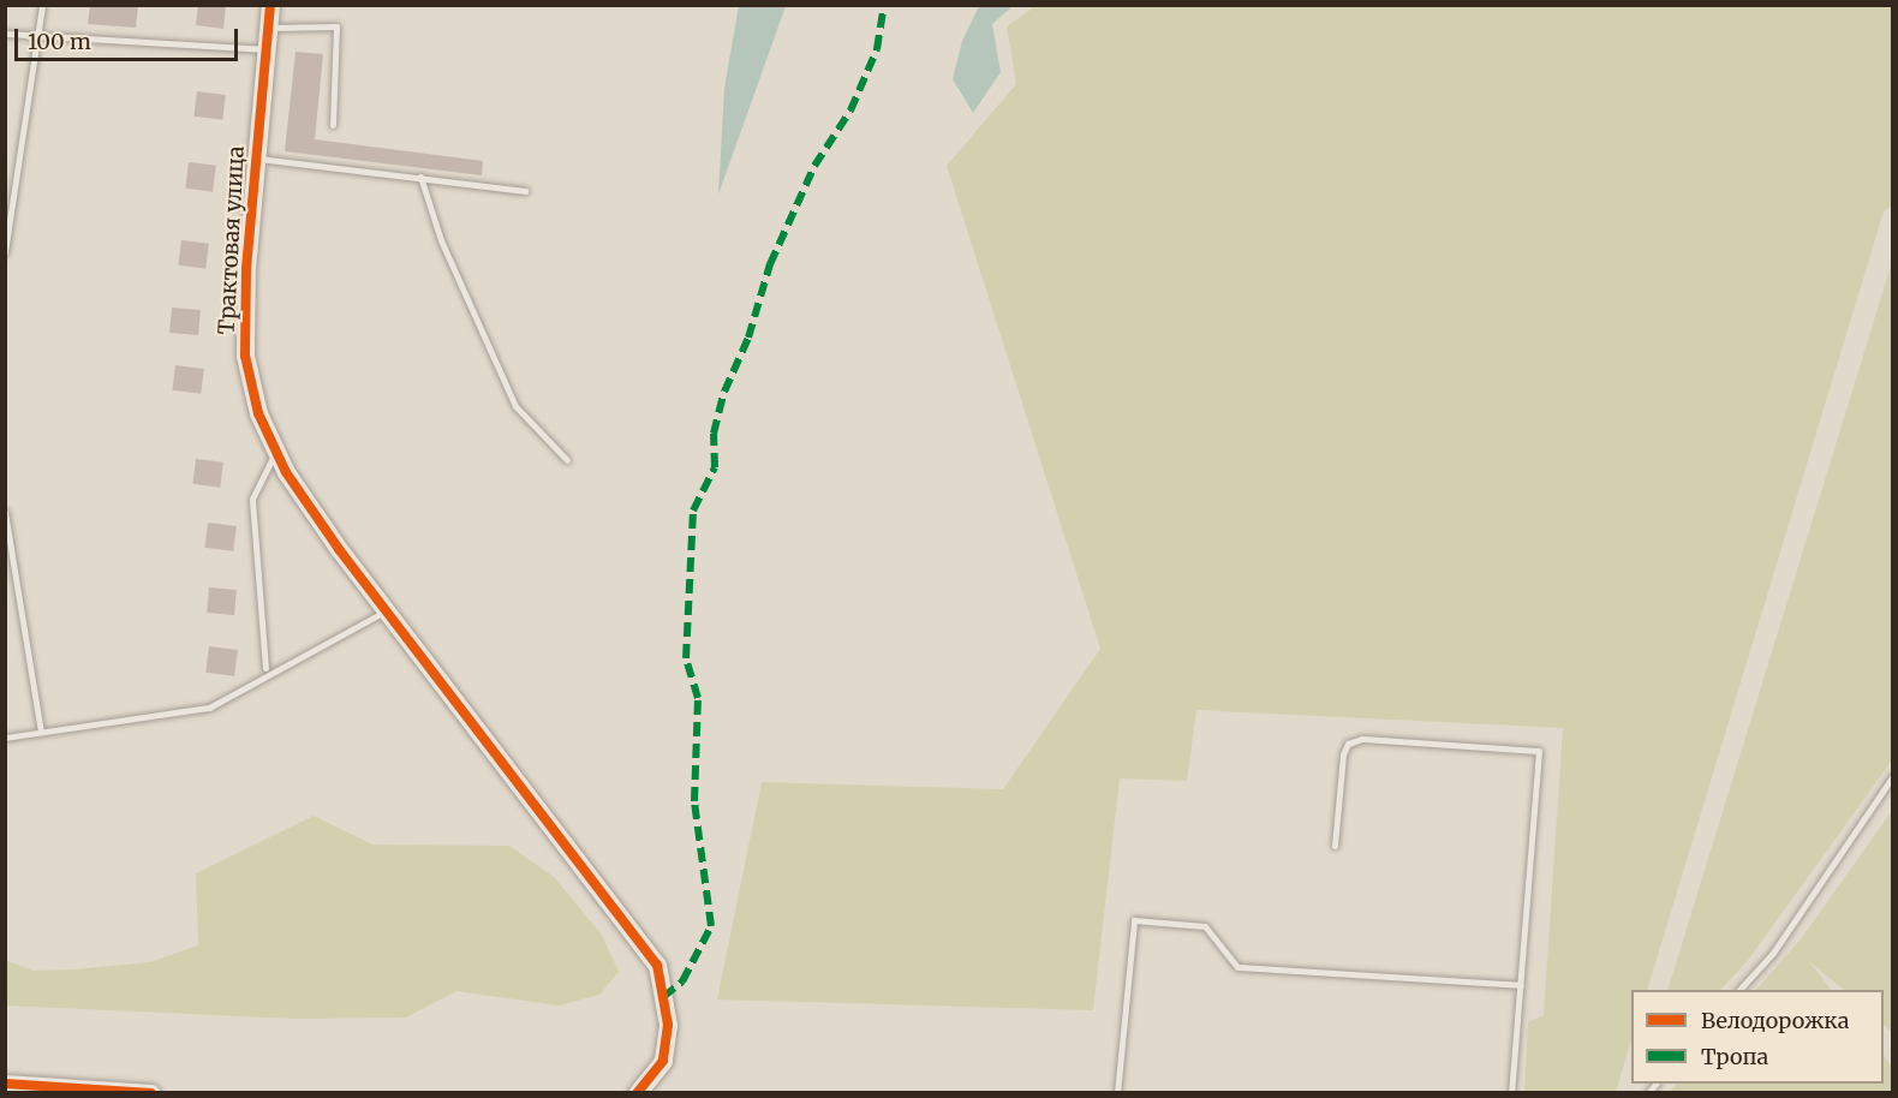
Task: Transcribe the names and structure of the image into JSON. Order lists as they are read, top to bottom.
{
  "streets": {
    "street": ["Трактовая улица"]
  },
  "legend": ["Велодорожка", "Тропа"],
  "scale_bar": "100 m"
}
